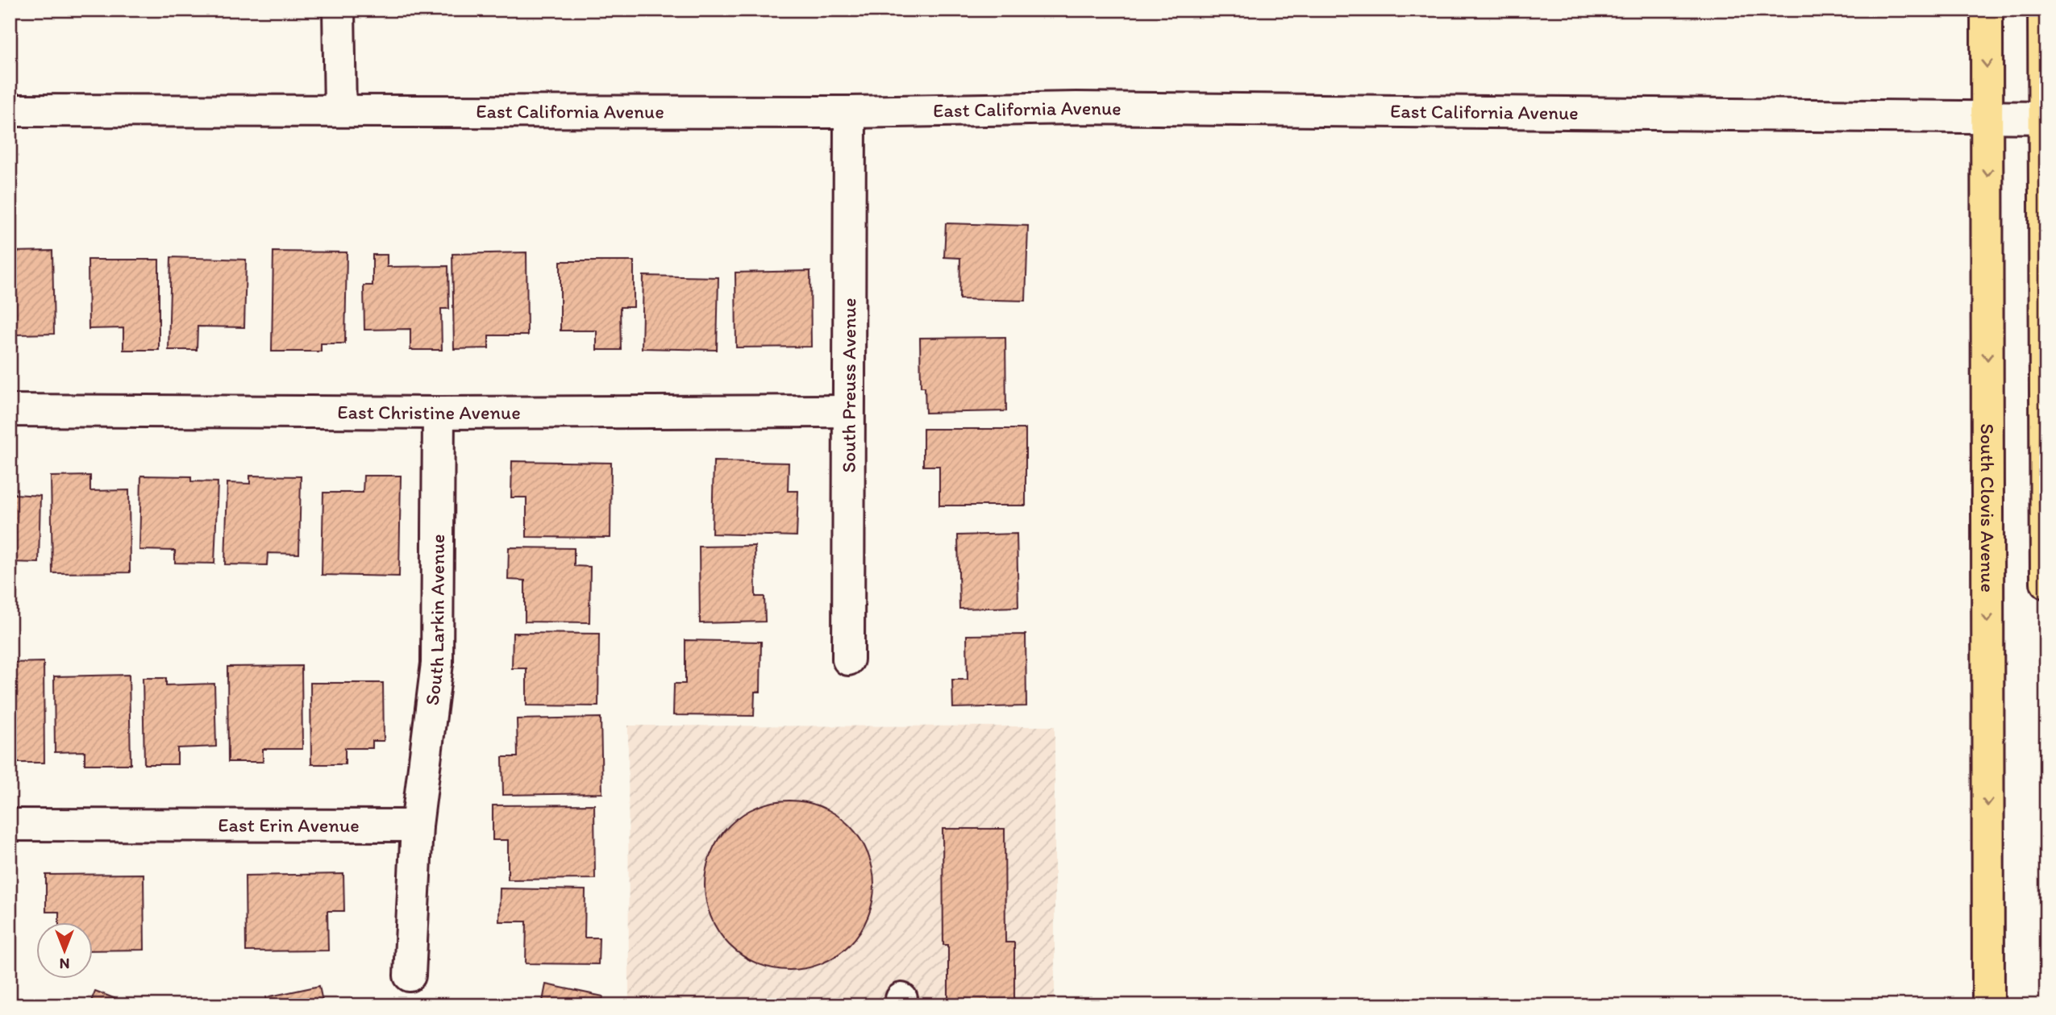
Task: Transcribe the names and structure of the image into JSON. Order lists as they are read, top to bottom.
{
  "streets": {
    "main road": ["South Clovis Avenue"],
    "street": [
      "East California Avenue",
      "South Preuss Avenue",
      "East Christine Avenue",
      "South Larkin Avenue",
      "East Erin Avenue"
    ]
  },
  "crossings": [
    ["East California Avenue", "South Preuss Avenue"],
    ["East California Avenue", "South Clovis Avenue"],
    ["South Preuss Avenue", "East Christine Avenue"],
    ["East Christine Avenue", "South Larkin Avenue"],
    ["South Larkin Avenue", "East Erin Avenue"]
  ],
  "north": "bottom"
}
